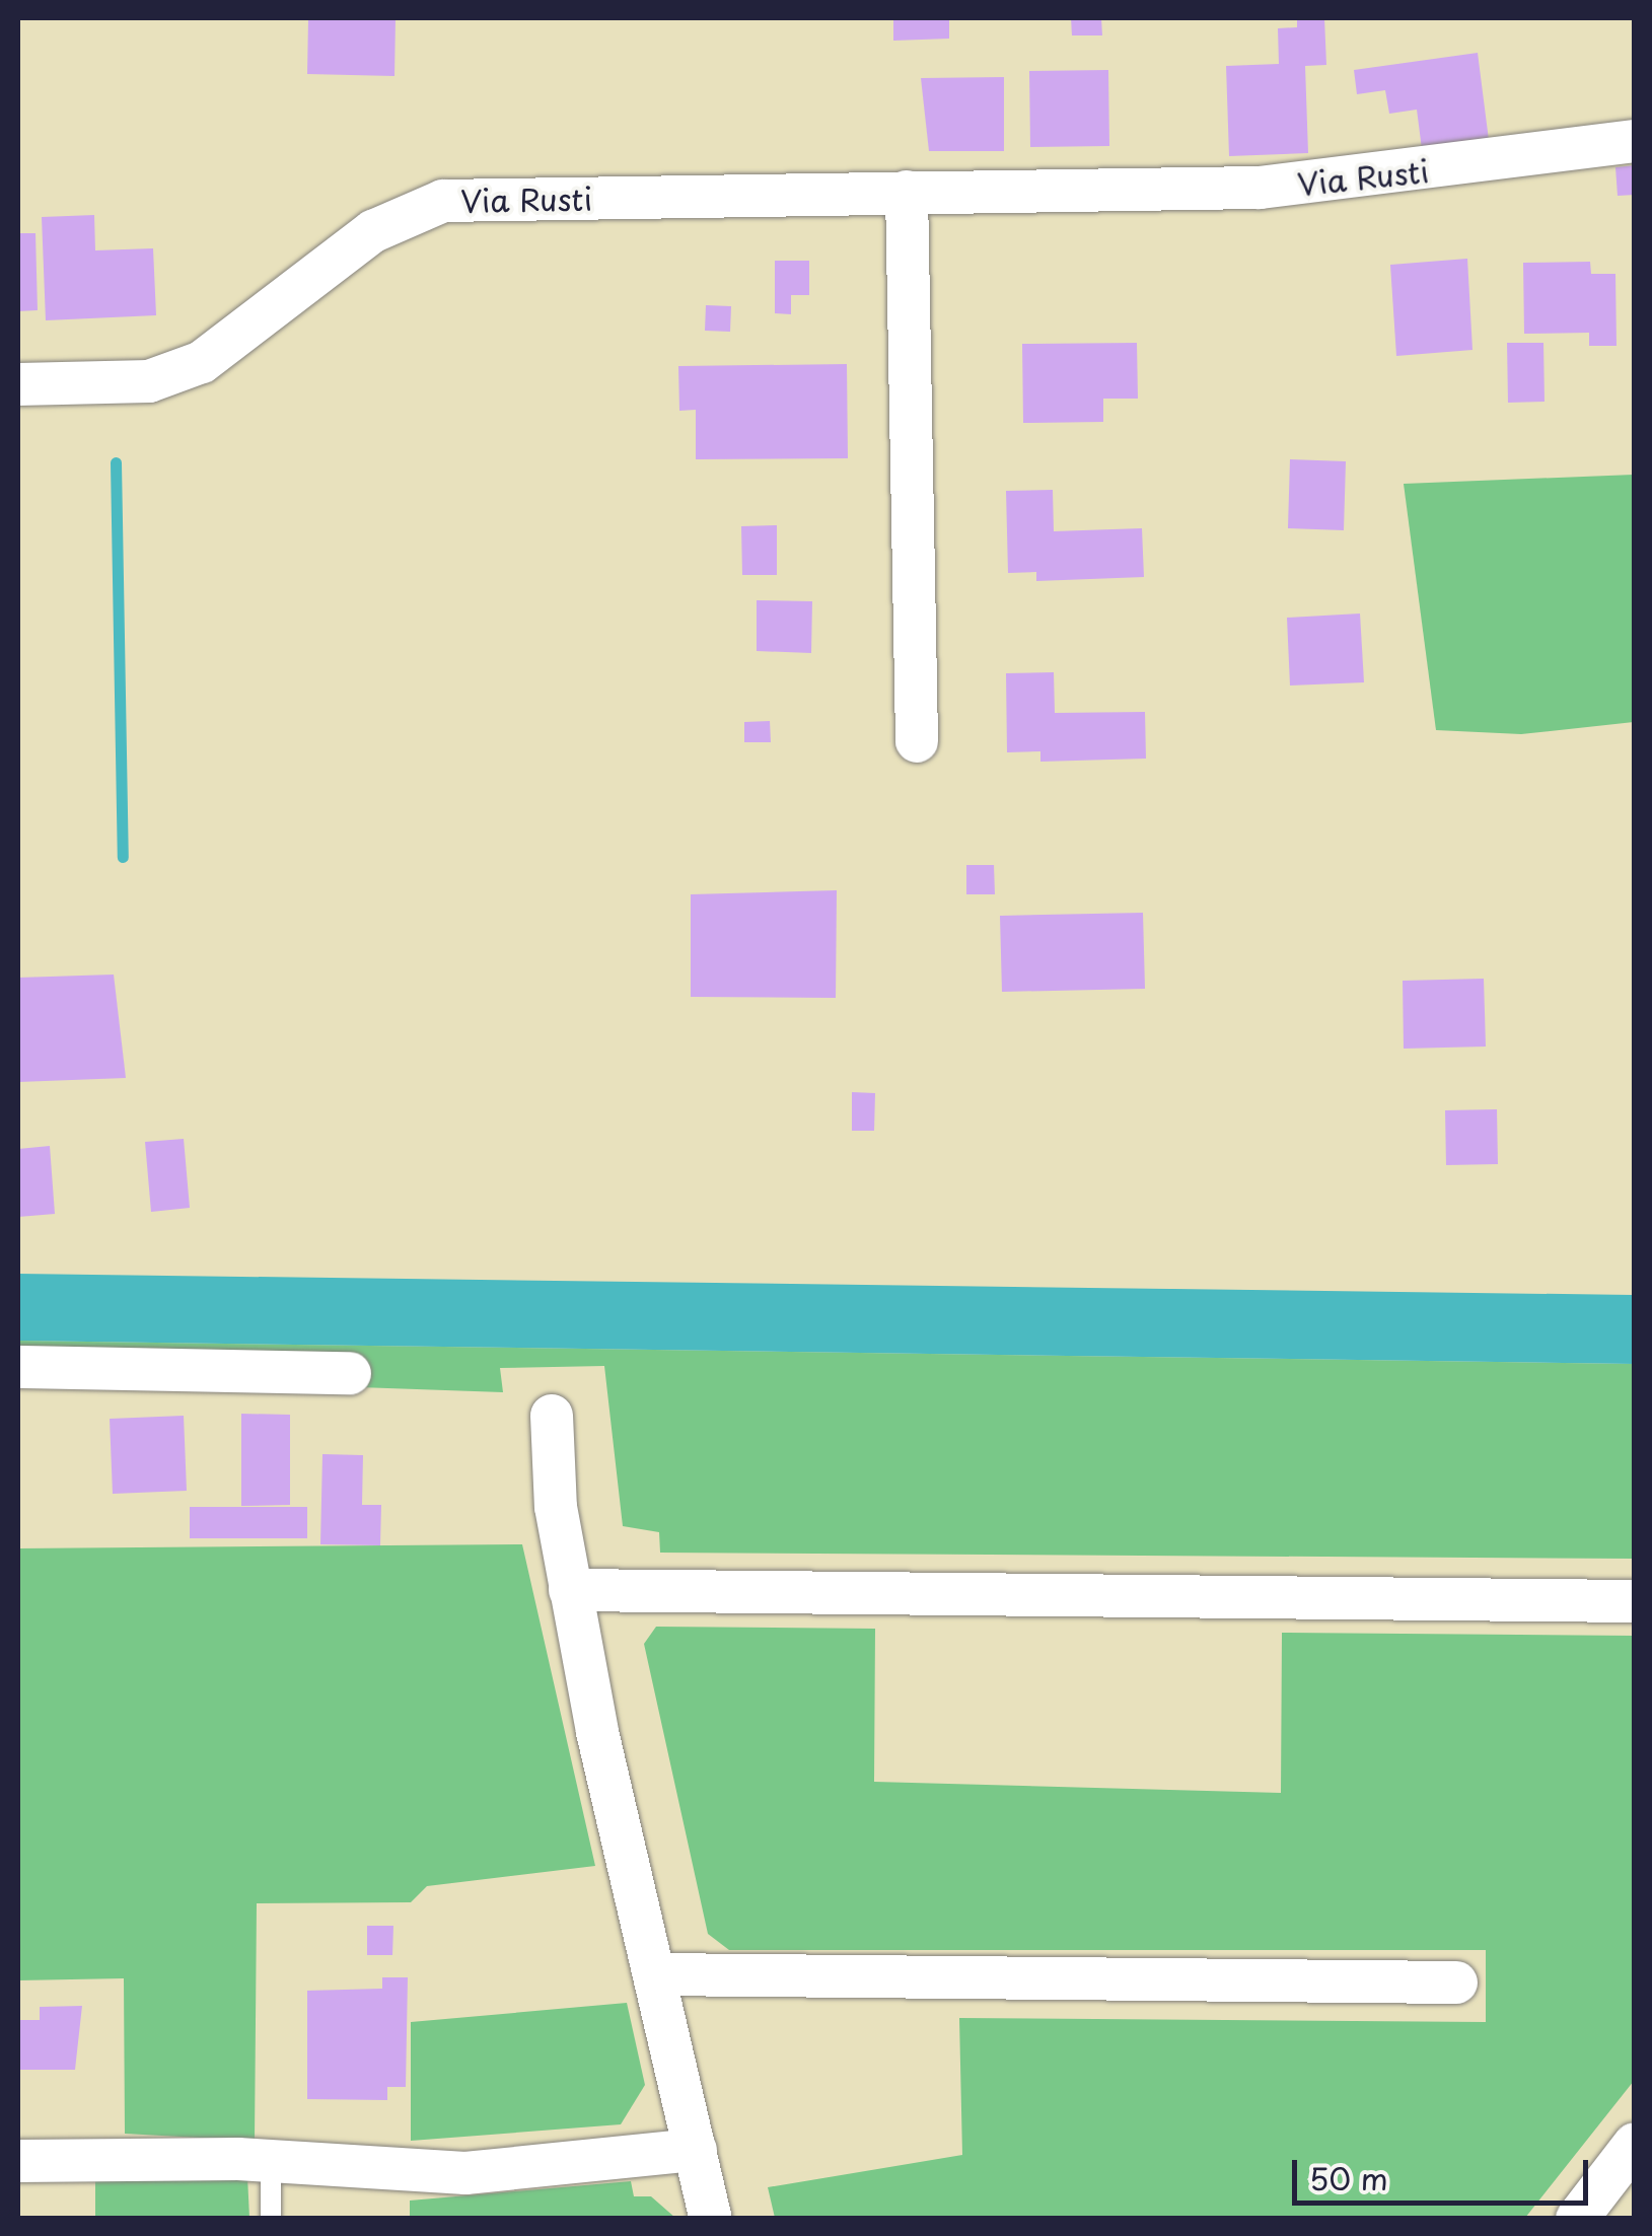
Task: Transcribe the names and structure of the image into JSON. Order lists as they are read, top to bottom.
{
  "streets": {
    "street": ["Via Rusti"]
  },
  "scale_bar": "50 m"
}
